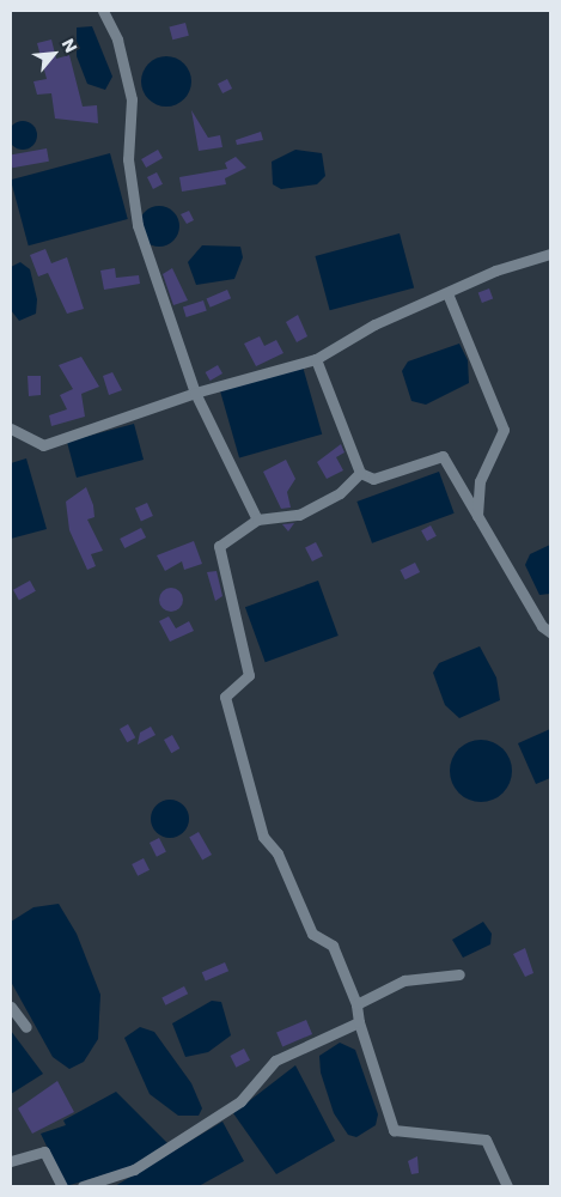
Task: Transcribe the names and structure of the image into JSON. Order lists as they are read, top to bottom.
{
  "north": "top right"
}
